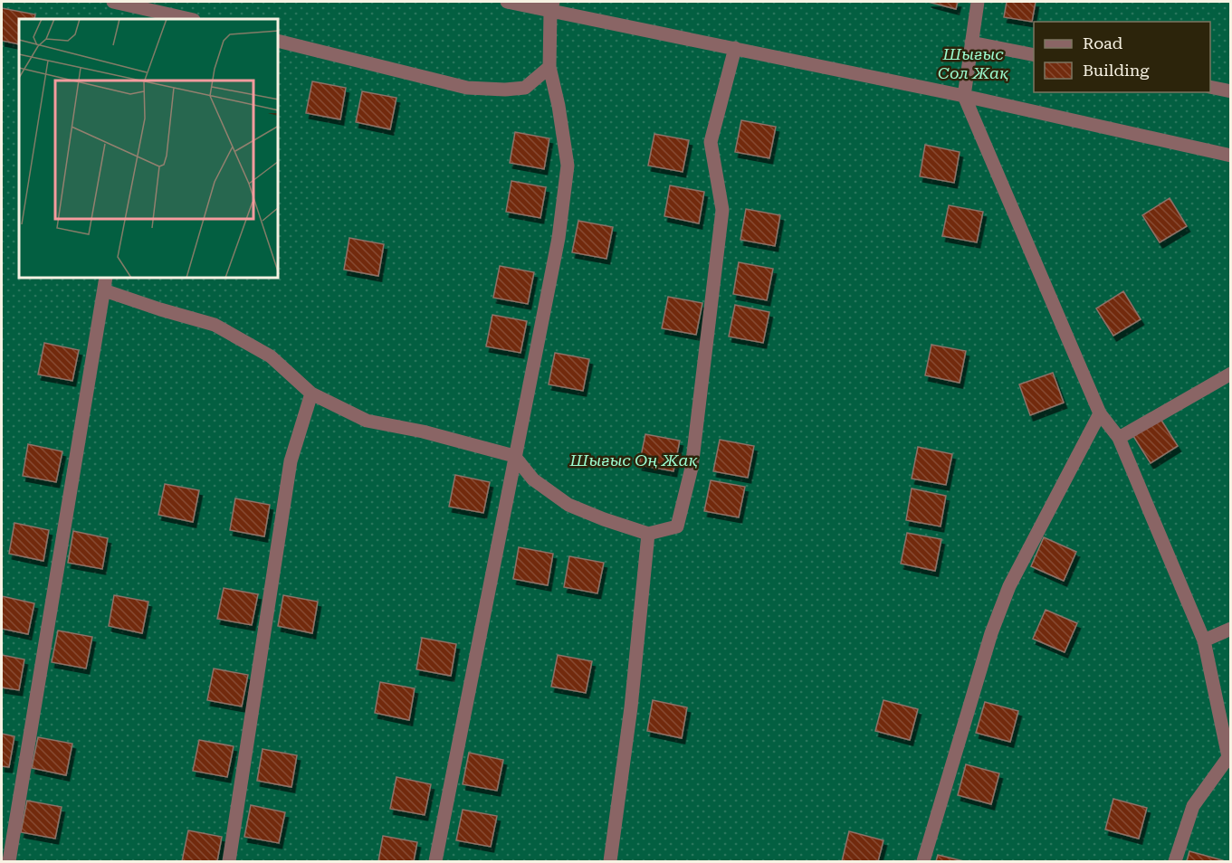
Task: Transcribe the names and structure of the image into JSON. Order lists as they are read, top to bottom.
{
  "parks": ["Шығыс Сол Жақ", "Шығыс Оң Жақ"],
  "legend": ["Road", "Building"]
}
